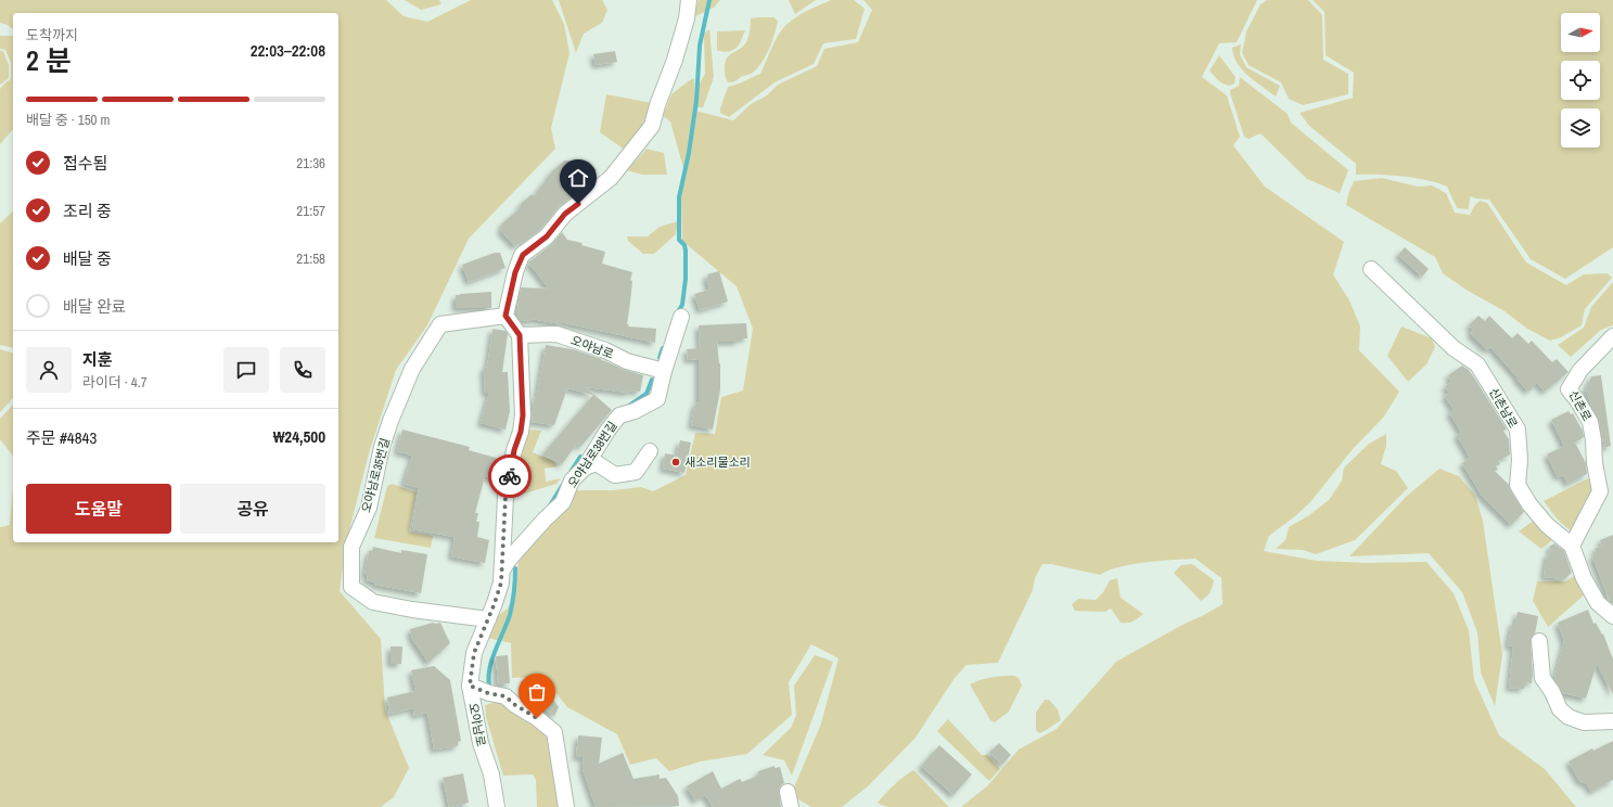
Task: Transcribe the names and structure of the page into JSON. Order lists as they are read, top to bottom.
{
  "streets": {
    "street": [
      "오야남로",
      "신촌로",
      "신촌남로",
      "오야남로38번길",
      "오야남로35번길"
    ]
  },
  "crossings": [
    ["오야남로", "오야남로38번길"],
    ["오야남로", "오야남로35번길"],
    ["신촌로", "신촌남로"]
  ],
  "places": ["새소리물소리"],
  "north": "right",
  "page": {
    "heading": ["2 분", "도착까지", "22:03–22:08"],
    "panel": [
      "지훈",
      "라이더 · 4.7",
      "주문 #4843",
      "₩24,500"
    ],
    "bar": "배달 중 · 150 m",
    "list": [
      ["접수됨", "21:36"],
      ["조리 중", "21:57"],
      ["배달 중", "21:58"],
      "배달 완료"
    ],
    "buttons": ["도움말", "공유"]
  }
}
